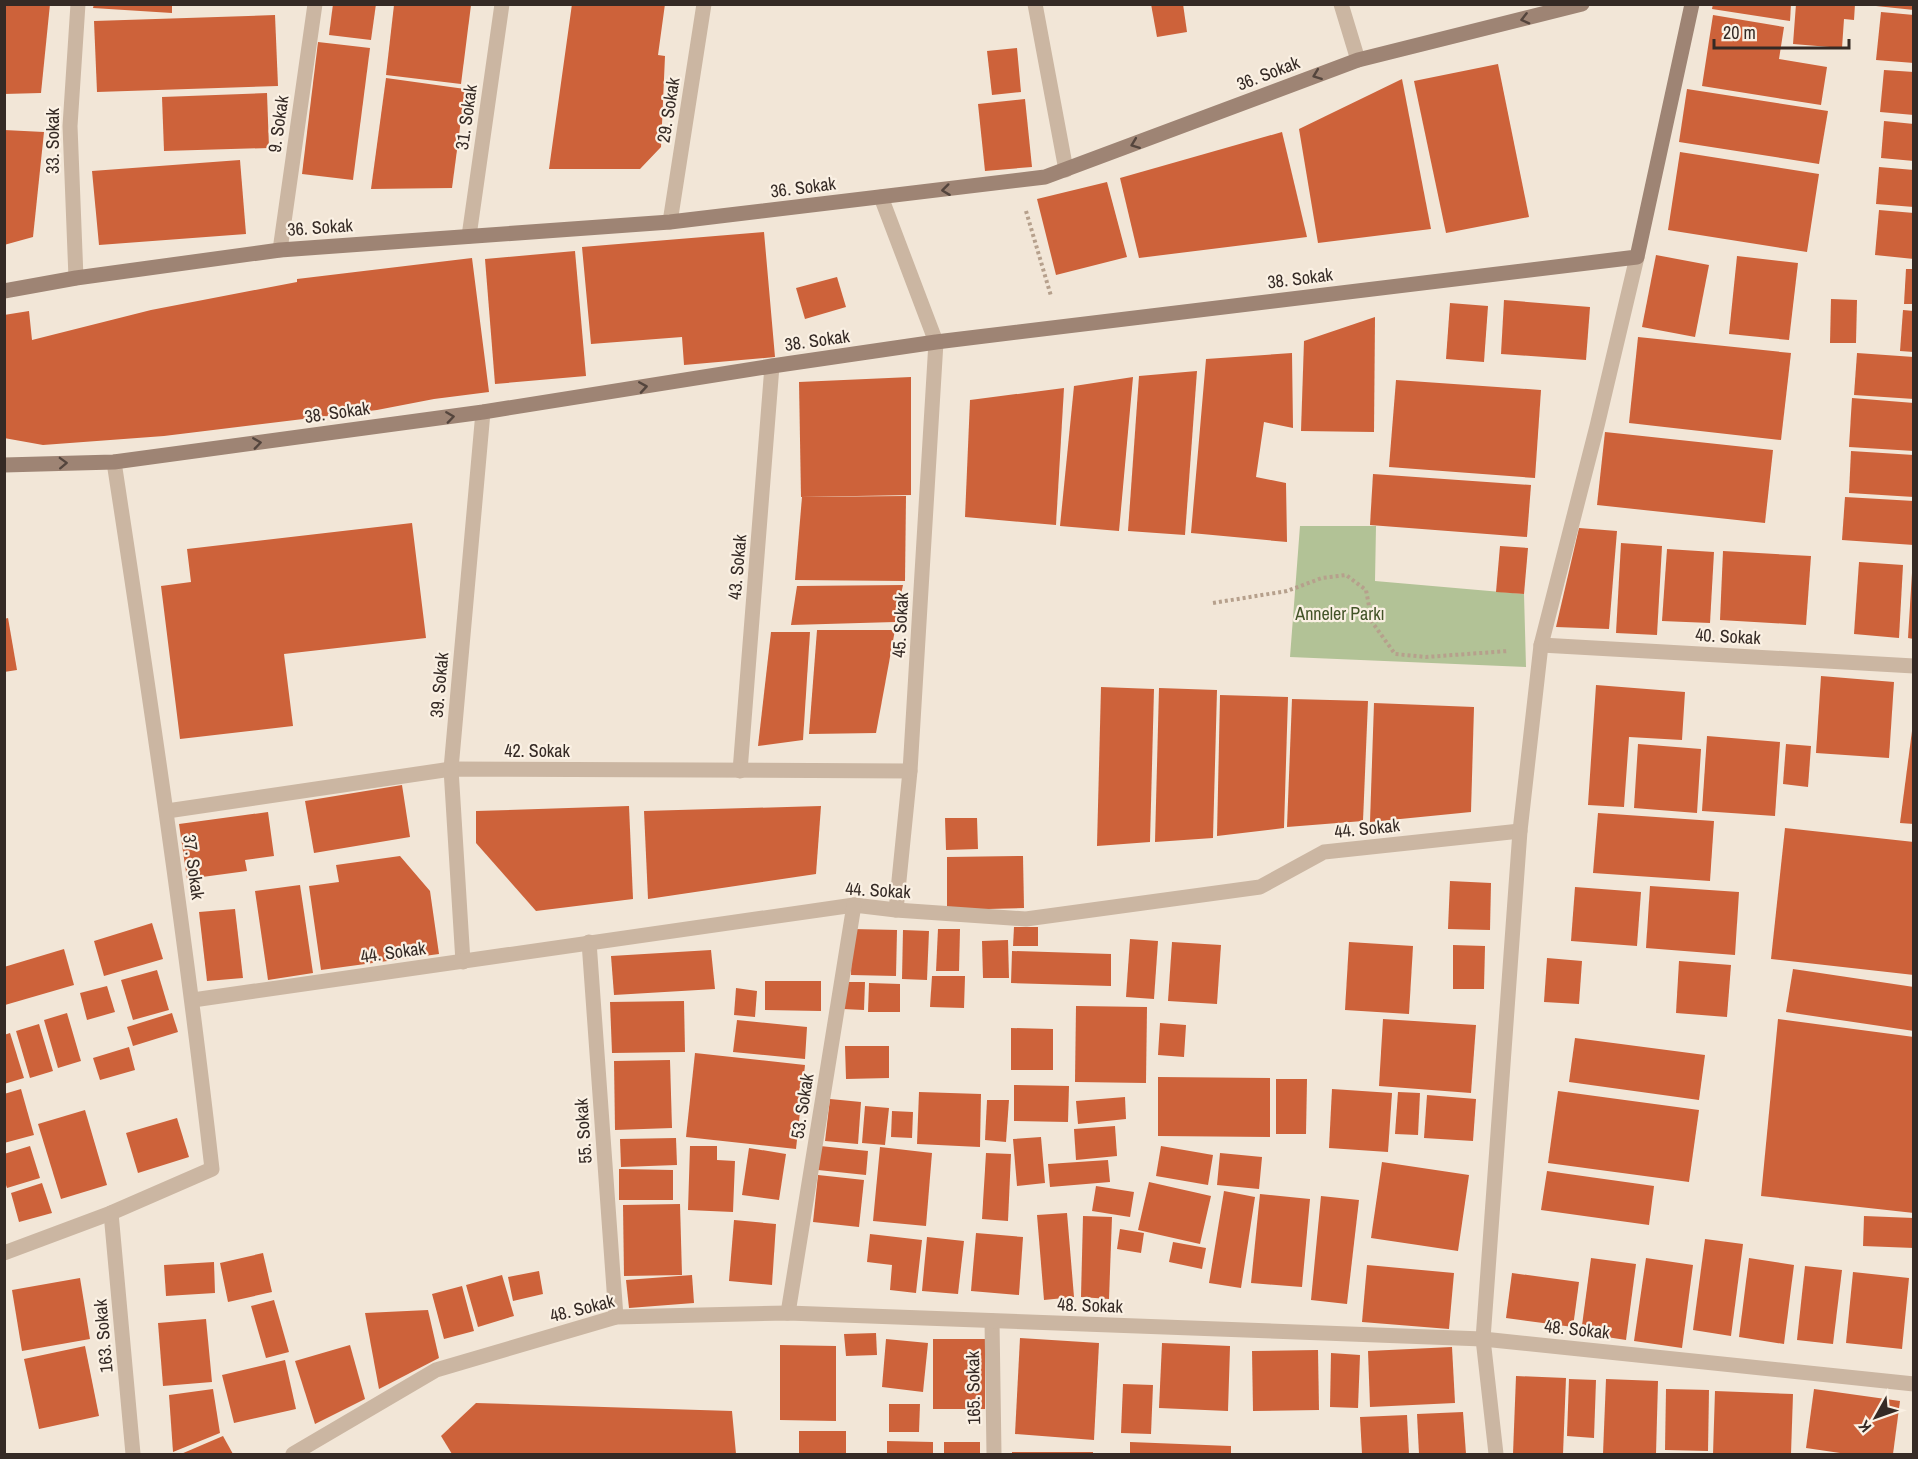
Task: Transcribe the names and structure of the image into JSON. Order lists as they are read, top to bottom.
{
  "streets": {
    "main road": ["36. Sokak", "38. Sokak"],
    "street": [
      "29. Sokak",
      "31. Sokak",
      "9. Sokak",
      "33. Sokak",
      "43. Sokak",
      "45. Sokak",
      "40. Sokak",
      "39. Sokak",
      "42. Sokak",
      "44. Sokak",
      "37. Sokak",
      "53. Sokak",
      "55. Sokak",
      "48. Sokak",
      "163. Sokak",
      "165. Sokak"
    ]
  },
  "crossings": [
    ["36. Sokak", "29. Sokak"],
    ["36. Sokak", "31. Sokak"],
    ["36. Sokak", "9. Sokak"],
    ["36. Sokak", "33. Sokak"],
    ["38. Sokak", "43. Sokak"],
    ["38. Sokak", "45. Sokak"],
    ["38. Sokak", "39. Sokak"],
    ["38. Sokak", "37. Sokak"],
    ["43. Sokak", "42. Sokak"],
    ["45. Sokak", "42. Sokak"],
    ["45. Sokak", "44. Sokak"],
    ["39. Sokak", "42. Sokak"],
    ["39. Sokak", "44. Sokak"],
    ["42. Sokak", "37. Sokak"],
    ["44. Sokak", "37. Sokak"],
    ["44. Sokak", "53. Sokak"],
    ["44. Sokak", "55. Sokak"],
    ["37. Sokak", "163. Sokak"],
    ["53. Sokak", "48. Sokak"],
    ["55. Sokak", "48. Sokak"],
    ["48. Sokak", "165. Sokak"]
  ],
  "one_way": ["36. Sokak", "38. Sokak"],
  "parks": ["Anneler Parkı"],
  "scale_bar": "20 m",
  "north": "bottom left"
}
